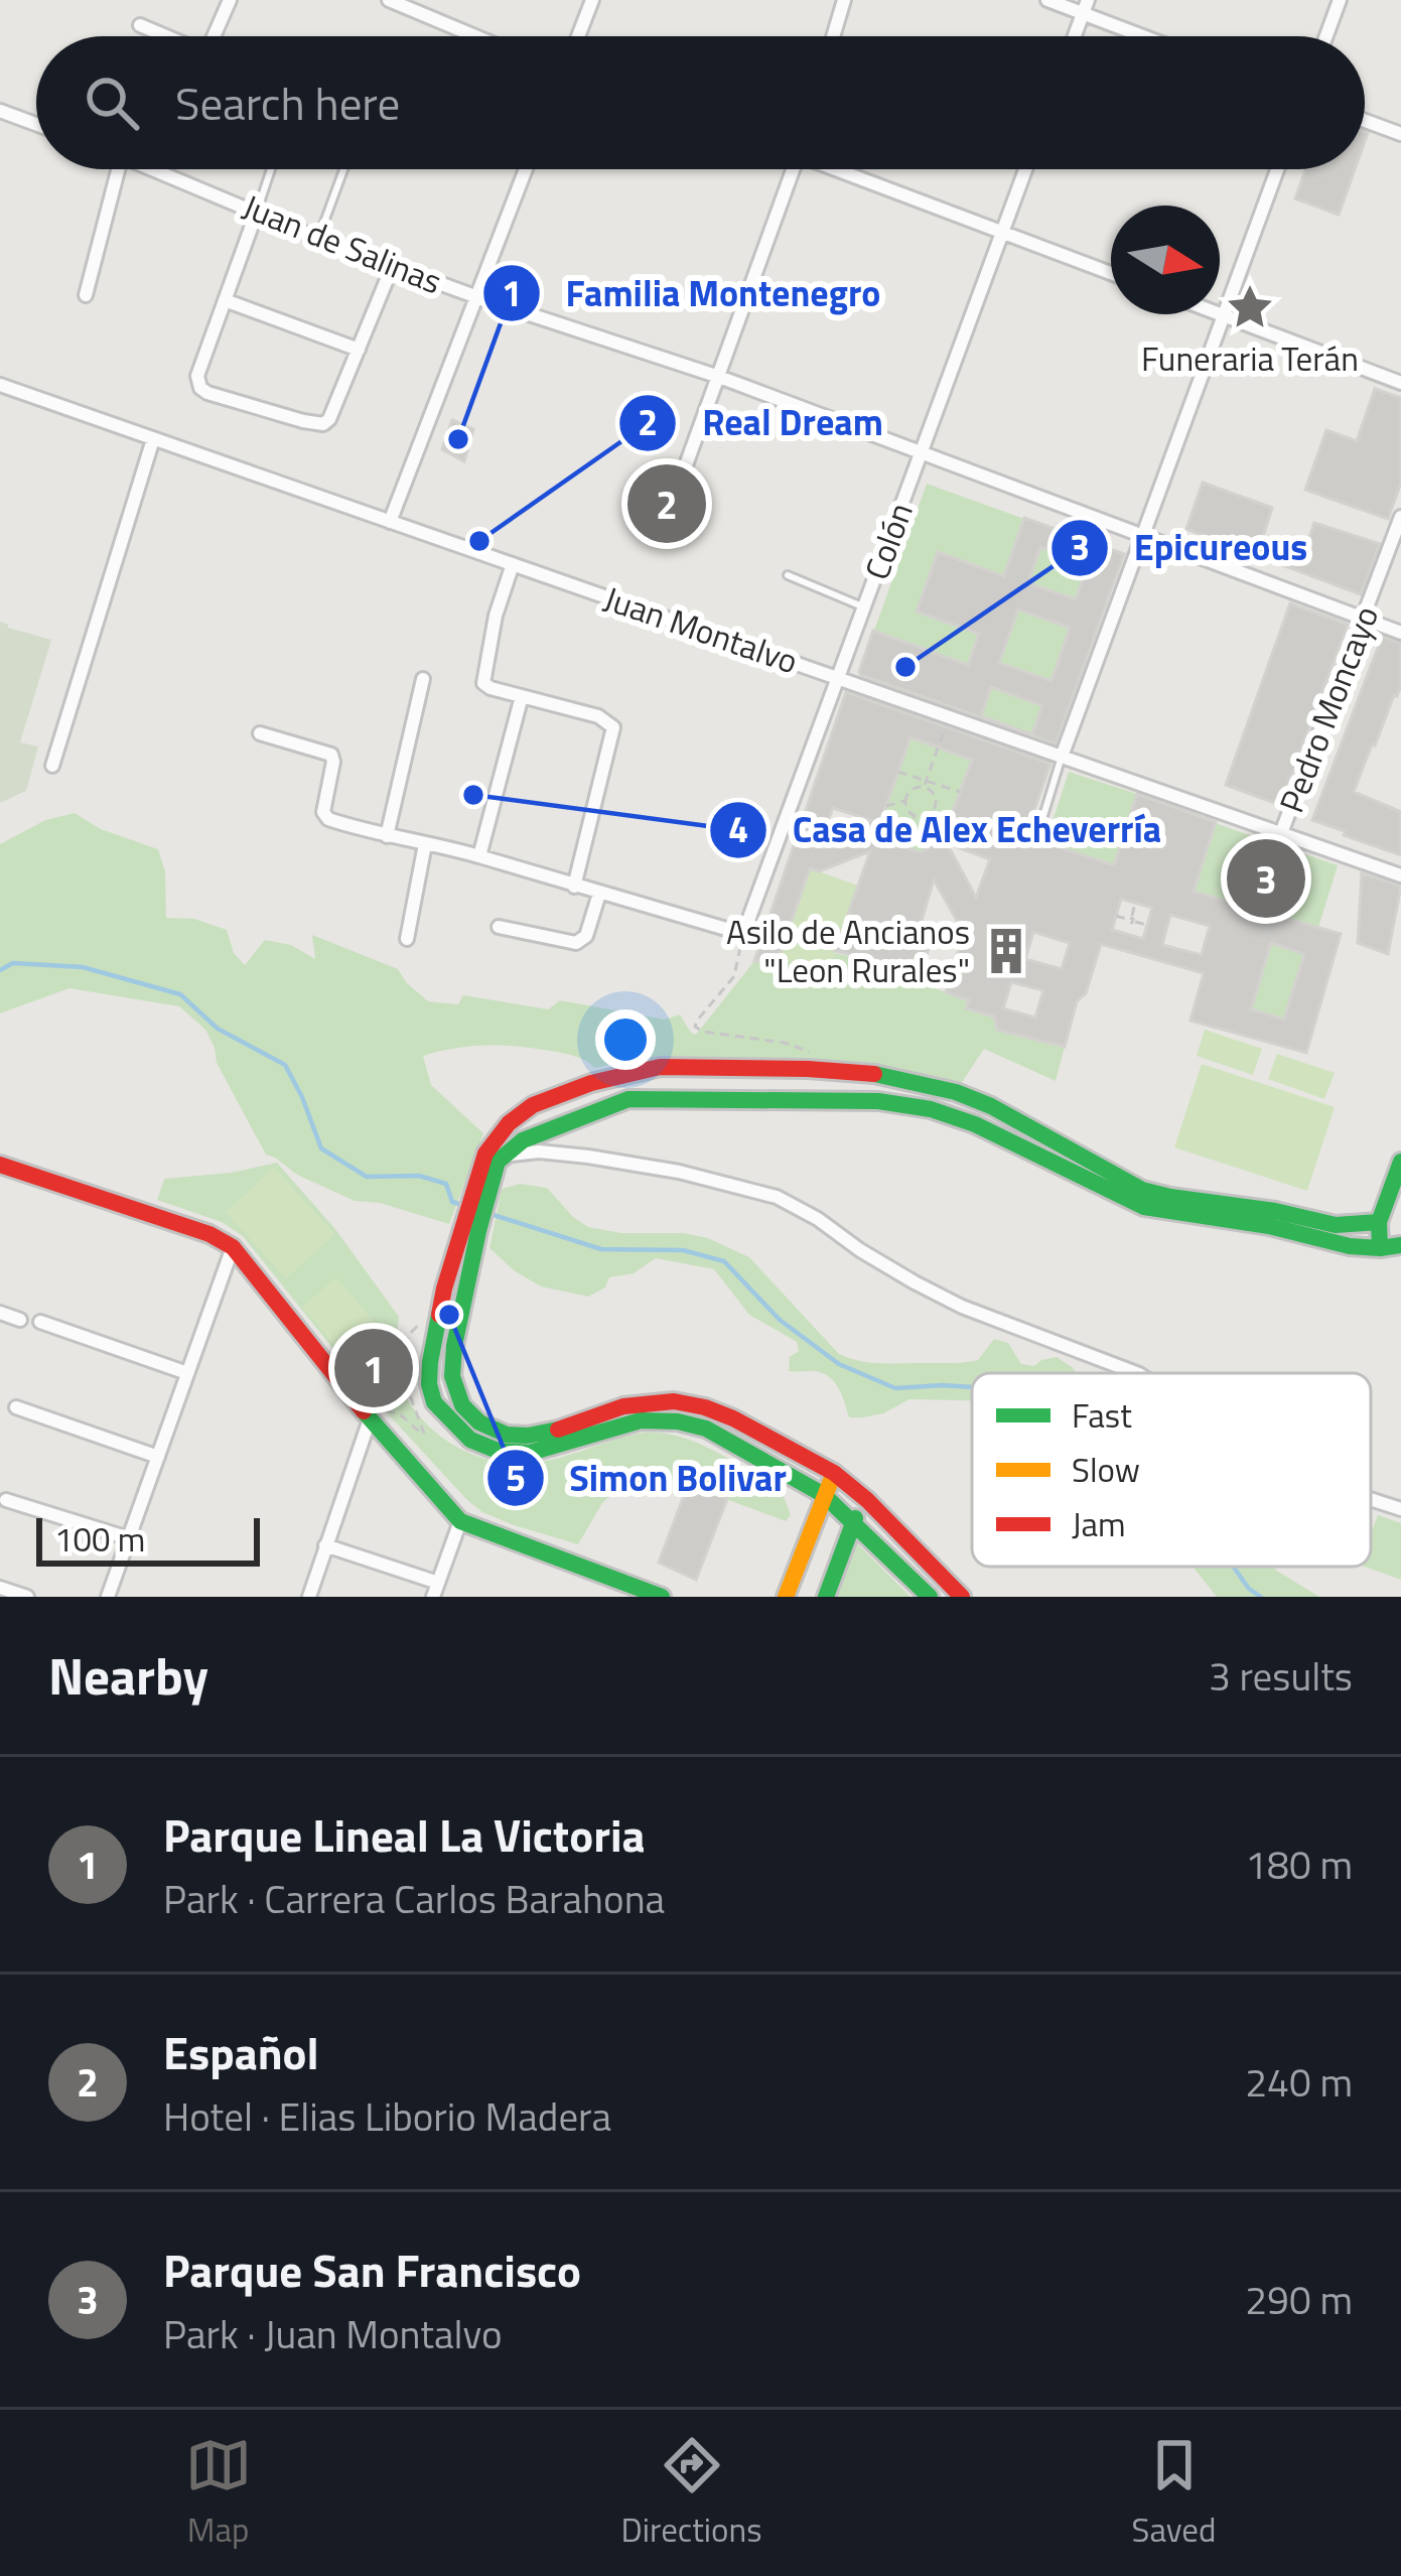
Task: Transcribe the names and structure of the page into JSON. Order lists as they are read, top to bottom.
{
  "streets": {
    "street": [
      "Juan de Salinas",
      "Colón",
      "Juan Montalvo",
      "Pedro Moncayo"
    ]
  },
  "crossings": [
    ["Juan de Salinas", "Colón"],
    ["Juan de Salinas", "Pedro Moncayo"],
    ["Colón", "Juan Montalvo"],
    ["Juan Montalvo", "Pedro Moncayo"]
  ],
  "places": {
    "place": ["Funeraria Terán"],
    "other": [
      "Familia Montenegro",
      "Real Dream",
      "Epicureous",
      "Casa de Alex Echeverría",
      "Simon Bolivar"
    ],
    "building": ["Asilo de Ancianos \"Leon Rurales\""]
  },
  "legend": ["Fast", "Slow", "Jam"],
  "scale_bar": "100 m",
  "north": "right",
  "page": {
    "search": "Search here",
    "pins": ["2", "3", "1"],
    "scale": "100 m",
    "heading": ["Nearby", "3 results"],
    "list": [
      {
        "mark": "1",
        "name": "Parque Lineal La Victoria",
        "note": "Park · Carrera Carlos Barahona",
        "value": "180 m"
      },
      {
        "mark": "2",
        "name": "Español",
        "note": "Hotel · Elias Liborio Madera",
        "value": "240 m"
      },
      {
        "mark": "3",
        "name": "Parque San Francisco",
        "note": "Park · Juan Montalvo",
        "value": "290 m"
      }
    ],
    "nav": ["Map", "Directions", "Saved"]
  }
}
